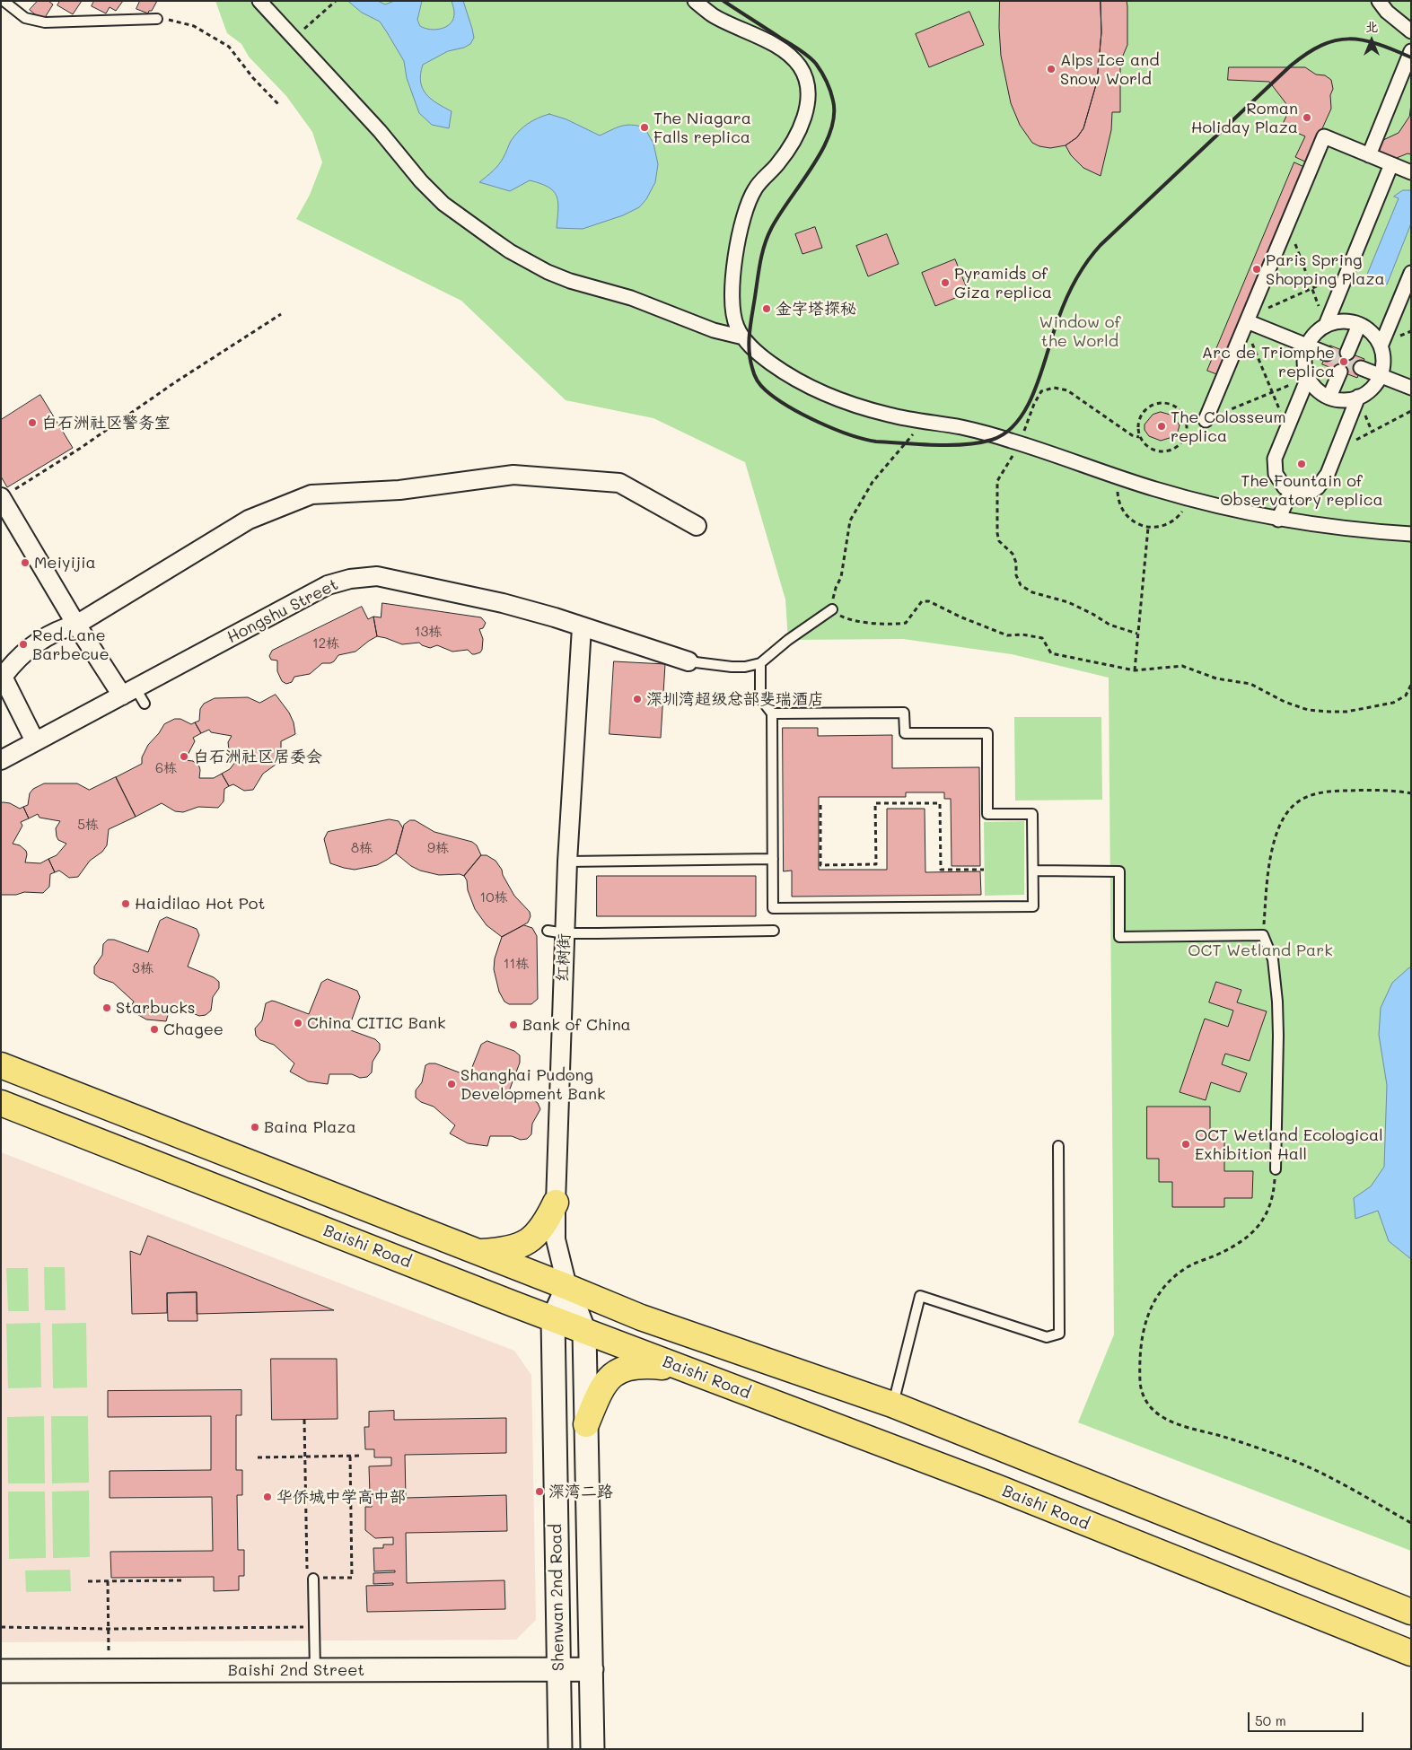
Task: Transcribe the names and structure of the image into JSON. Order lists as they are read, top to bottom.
{
  "streets": {
    "main road": ["Baishi Road"],
    "street": [
      "Hongshu Street",
      "红树街",
      "Shenwan 2nd Road",
      "Baishi 2nd Street"
    ]
  },
  "crossings": [
    ["Hongshu Street", "红树街"],
    ["红树街", "Shenwan 2nd Road"],
    ["Baishi Road", "Shenwan 2nd Road"],
    ["Shenwan 2nd Road", "Baishi 2nd Street"]
  ],
  "parks": ["Window of the World", "OCT Wetland Park"],
  "places": [
    "Alps Ice and Snow World",
    "Roman Holiday Plaza",
    "The Niagara Falls replica",
    "Paris Spring Shopping Plaza",
    "Pyramids of Giza replica",
    "金字塔探秘",
    "Arc de Triomphe replica",
    "白石洲社区警务室",
    "The Colosseum replica",
    "The Fountain of Observatory replica",
    "Meiyijia",
    "Red Lane Barbecue",
    "深圳湾超级总部斐瑞酒店",
    "白石洲社区居委会",
    "Haidilao Hot Pot",
    "Starbucks",
    "China CITIC Bank",
    "Bank of China",
    "Chagee",
    "Shanghai Pudong Development Bank",
    "Baina Plaza",
    "OCT Wetland Ecological Exhibition Hall",
    "深湾二路",
    "华侨城中学高中部"
  ],
  "house_numbers": [
    "13栋",
    "12栋",
    "6栋",
    "5栋",
    "8栋",
    "9栋",
    "10栋",
    "11栋",
    "3栋"
  ],
  "scale_bar": "50 m",
  "north": "top"
}
